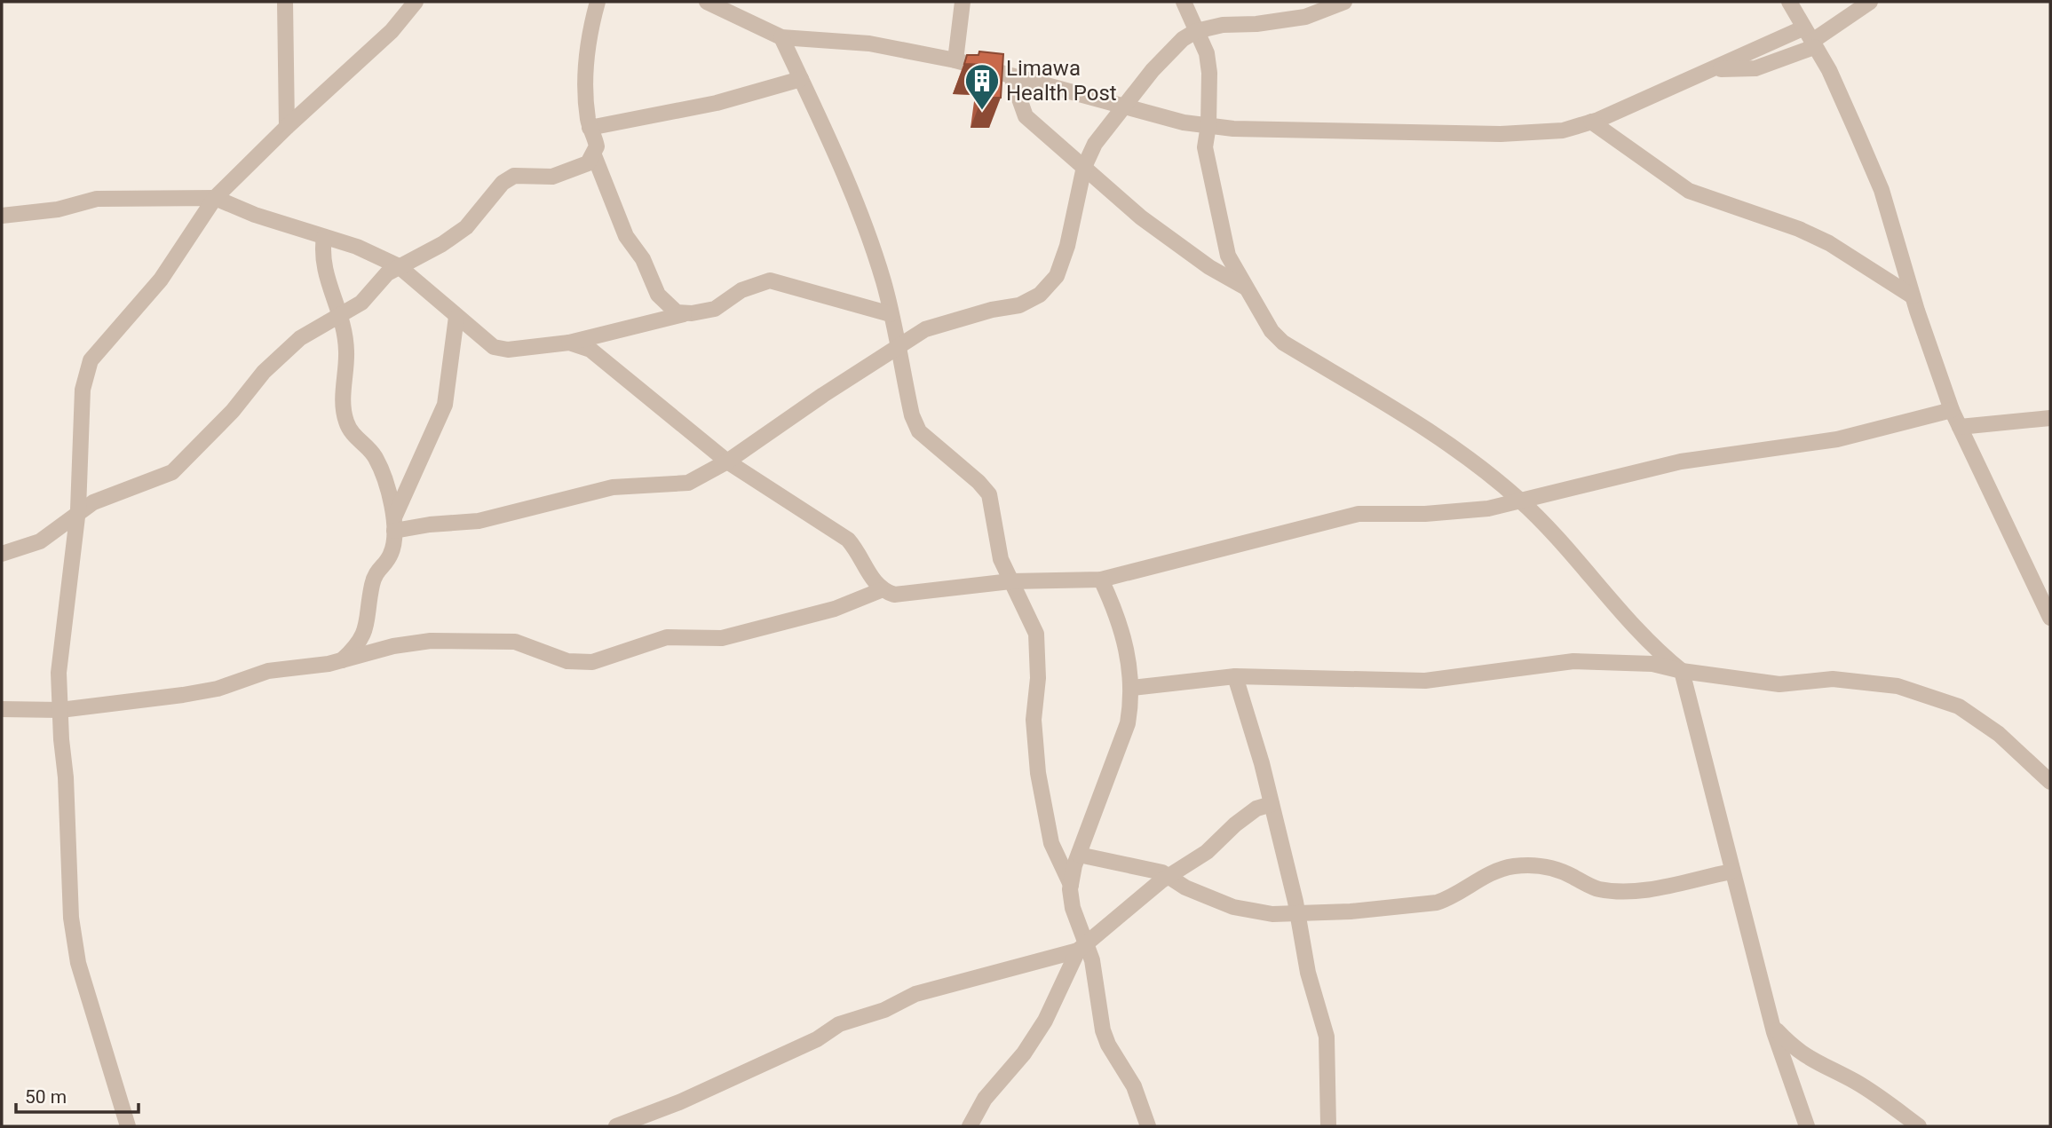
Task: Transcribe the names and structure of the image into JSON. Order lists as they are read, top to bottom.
{
  "places": {
    "building": ["Limawa Health Post"]
  },
  "scale_bar": "50 m"
}
